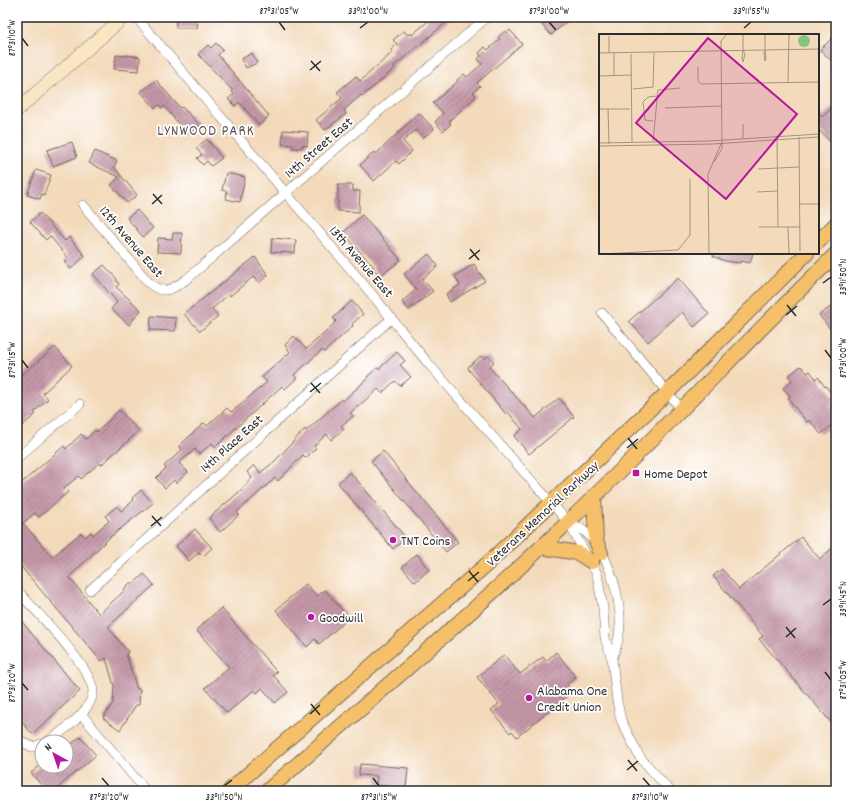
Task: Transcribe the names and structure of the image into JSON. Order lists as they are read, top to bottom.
{
  "streets": {
    "main road": ["Veterans Memorial Parkway"],
    "street": [
      "14th Street East",
      "12th Avenue East",
      "13th Avenue East",
      "14th Place East"
    ]
  },
  "crossings": [
    ["14th Street East", "12th Avenue East"],
    ["14th Street East", "13th Avenue East"],
    ["13th Avenue East", "14th Place East"],
    ["13th Avenue East", "Veterans Memorial Parkway"]
  ],
  "districts": ["LYNWOOD PARK"],
  "places": {
    "transit": ["Home Depot"],
    "other": ["TNT Coins", "Goodwill", "Alabama One Credit Union"]
  },
  "north": "top left",
  "coordinates": [
    "87°31'05\"W",
    "33°12'00\"N",
    "87°31'00\"W",
    "33°11'55\"N",
    "87°31'10\"W",
    "33°11'50\"N",
    "87°31'15\"W",
    "33°11'45\"N",
    "87°31'20\"W"
  ]
}
